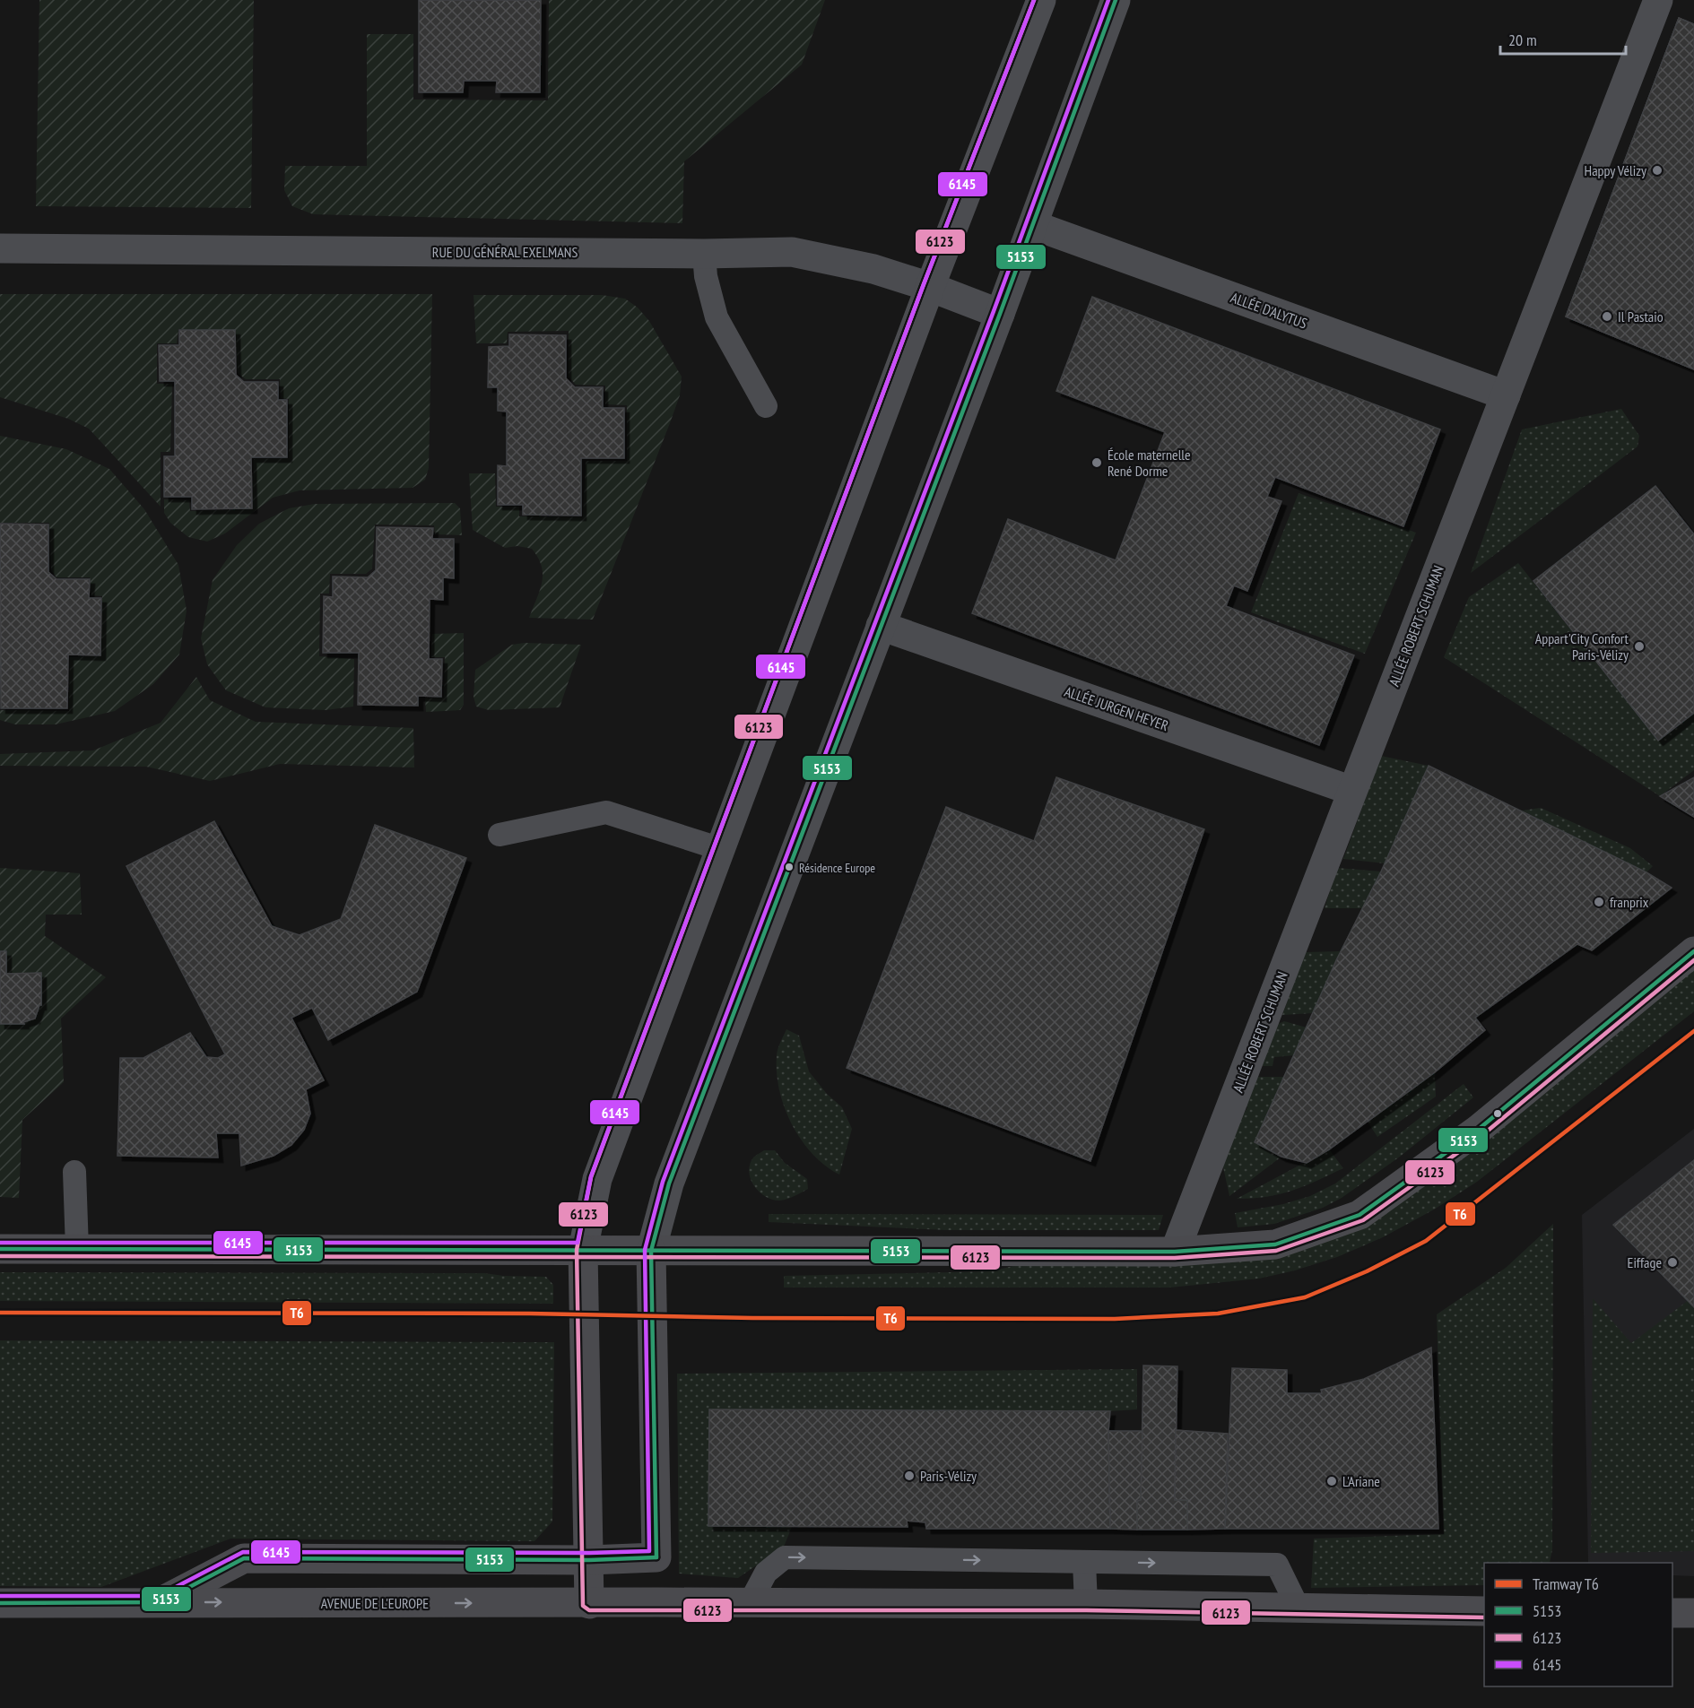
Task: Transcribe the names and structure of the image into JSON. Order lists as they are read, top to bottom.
{
  "streets": {
    "main road": ["AVENUE DE L'EUROPE"],
    "street": [
      "RUE DU GÉNÉRAL EXELMANS",
      "ALLÉE D'ALYTUS",
      "ALLÉE ROBERT SCHUMAN",
      "ALLÉE JURGEN HEYER"
    ]
  },
  "crossings": [
    ["ALLÉE D'ALYTUS", "ALLÉE ROBERT SCHUMAN"],
    ["ALLÉE ROBERT SCHUMAN", "ALLÉE JURGEN HEYER"]
  ],
  "places": [
    "Happy Vélizy",
    "Il Pastaio",
    "École maternelle René Dorme",
    "Appart'City Confort Paris-Vélizy",
    "Résidence Europe",
    "franprix",
    "Eiffage",
    "Paris-Vélizy",
    "L'Ariane"
  ],
  "lines": [
    "transit line 5153",
    "transit line 6123",
    "transit line 6145",
    "tram line T6"
  ],
  "legend": [
    "Tramway T6",
    "5153",
    "6123",
    "6145"
  ],
  "scale_bar": "20 m"
}
